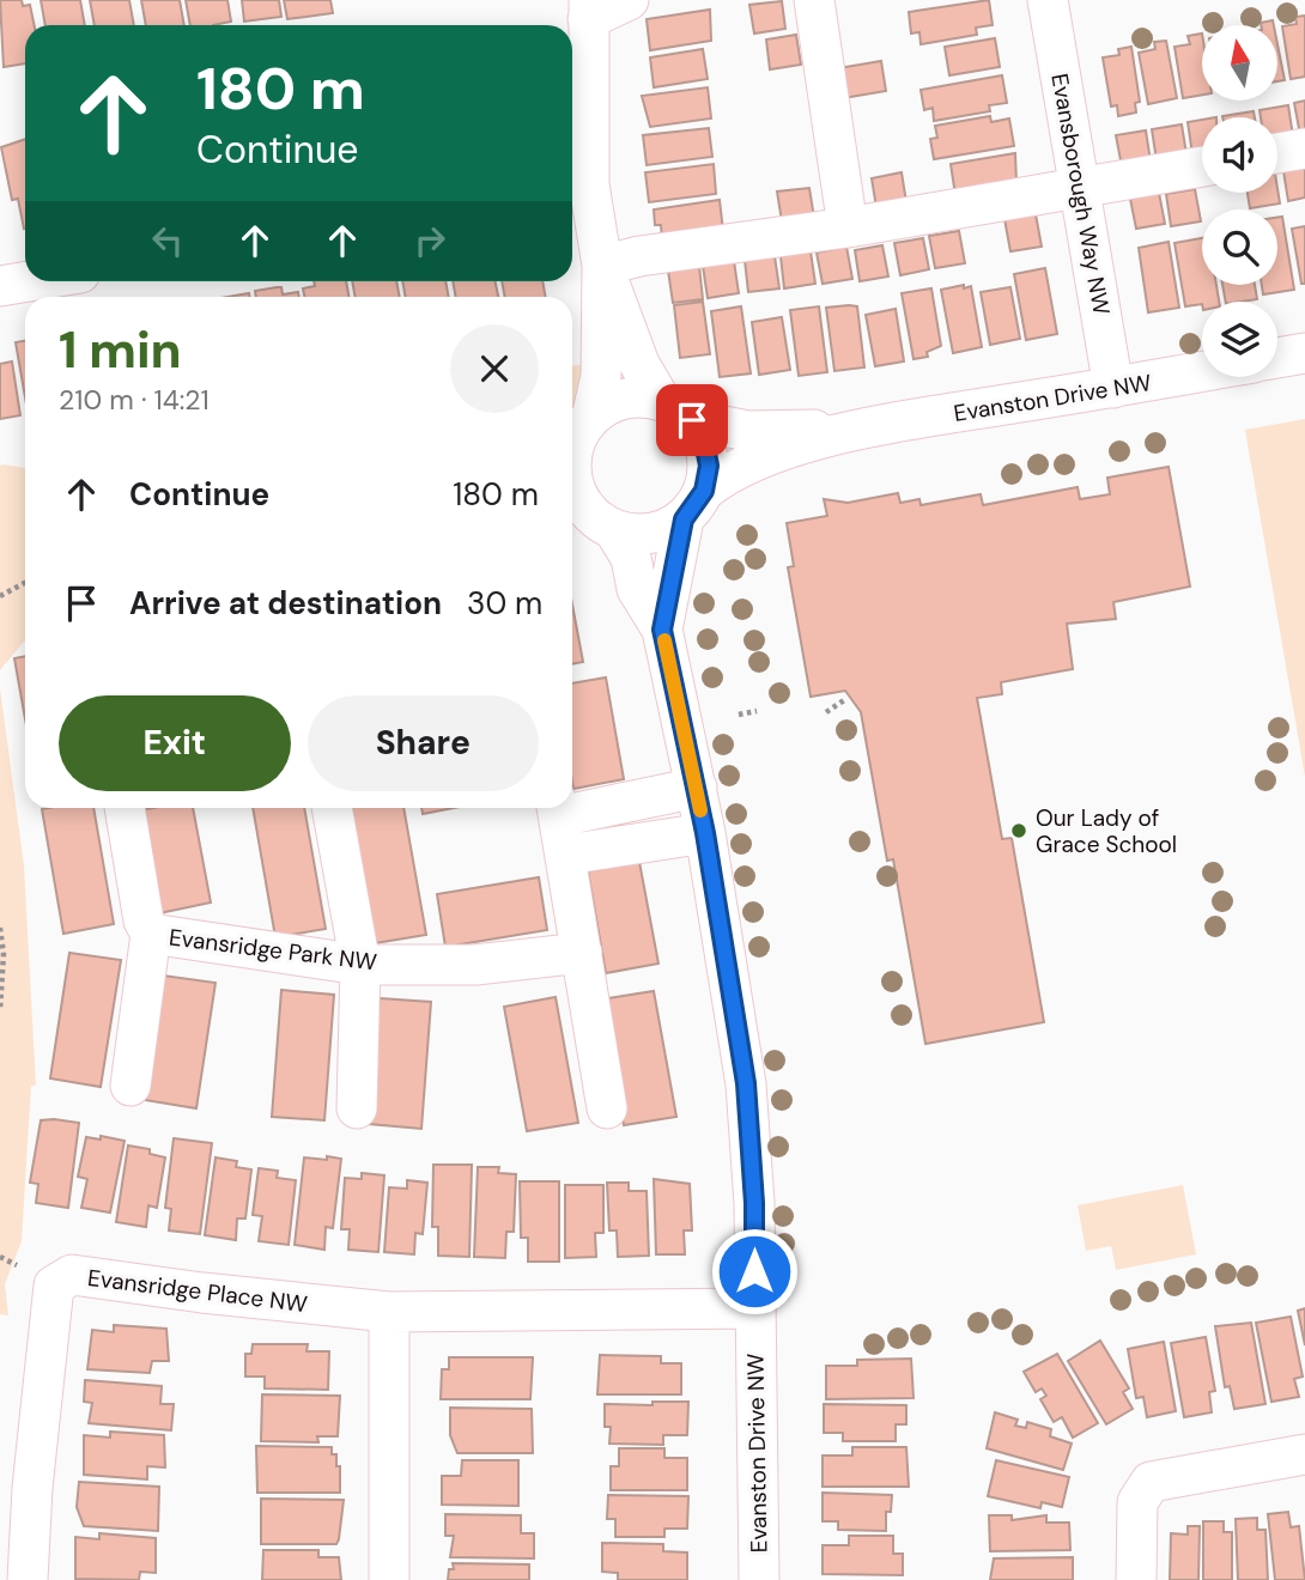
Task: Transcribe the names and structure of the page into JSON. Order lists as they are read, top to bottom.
{
  "streets": {
    "street": [
      "Evansborough Way NW",
      "Evanston Drive NW",
      "Evansridge Park NW",
      "Evansridge Place NW"
    ]
  },
  "crossings": [
    ["Evansborough Way NW", "Evanston Drive NW"],
    ["Evanston Drive NW", "Evansridge Place NW"]
  ],
  "places": ["Our Lady of Grace School"],
  "north": "top",
  "page": {
    "turn": ["180 m", "Continue"],
    "heading": ["1 min", "210 m · 14:21"],
    "list": [
      {
        "name": "Continue",
        "value": "180 m"
      },
      {
        "name": "Arrive at destination",
        "value": "30 m"
      }
    ],
    "buttons": ["Exit", "Share"]
  }
}
